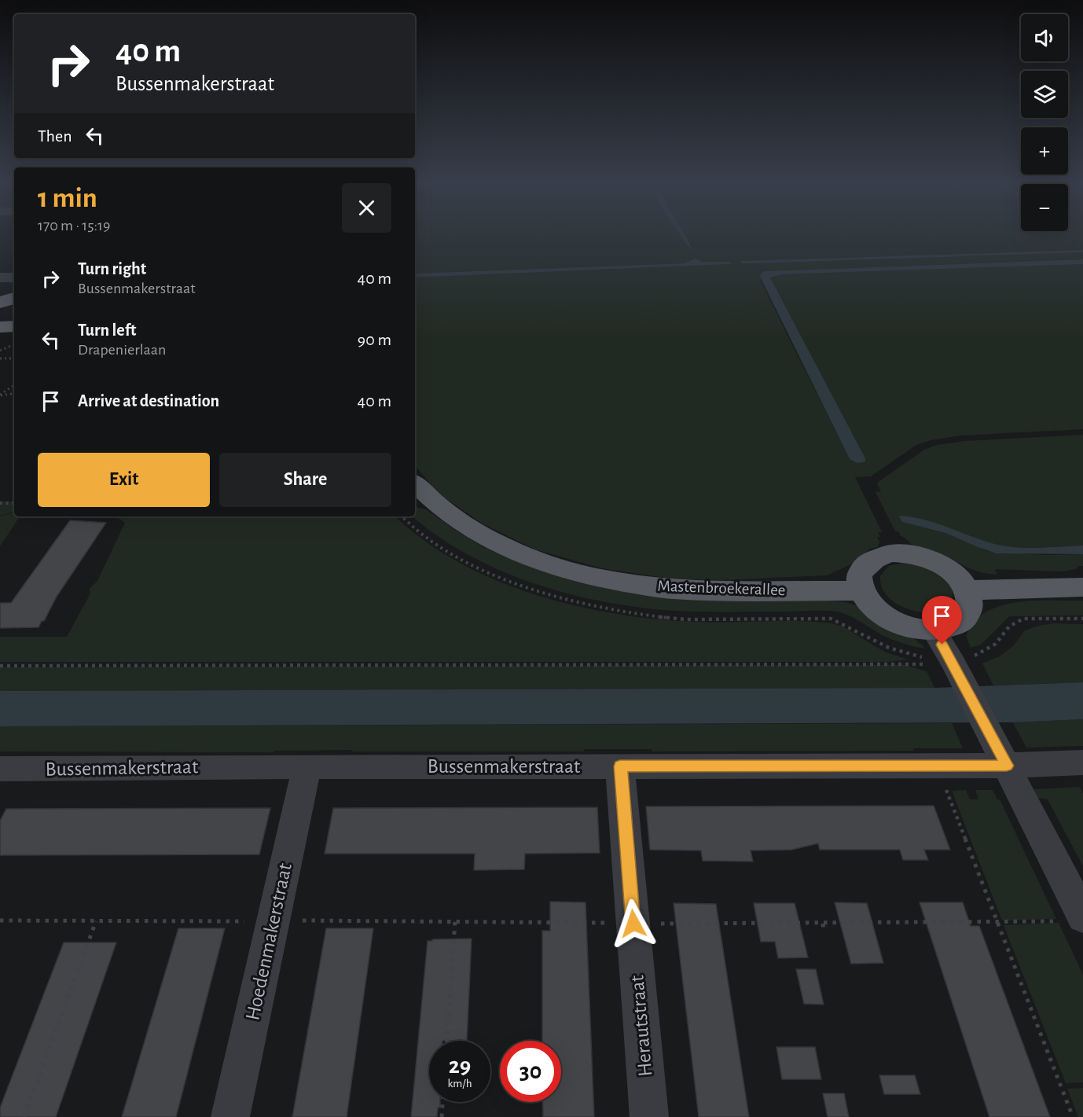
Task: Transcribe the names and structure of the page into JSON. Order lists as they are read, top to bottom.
{
  "streets": {
    "main road": ["Mastenbroekerallee"],
    "street": ["Bussenmakerstraat", "Hoedenmakerstraat", "Herautstraat"]
  },
  "crossings": [
    ["Bussenmakerstraat", "Hoedenmakerstraat"],
    ["Bussenmakerstraat", "Herautstraat"]
  ],
  "page": {
    "map_buttons": ["+", "−"],
    "turn": ["40 m", "Bussenmakerstraat"],
    "then": "Then",
    "heading": ["1 min", "170 m · 15:19"],
    "list": [
      {
        "name": "Turn right",
        "note": "Bussenmakerstraat",
        "value": "40 m"
      },
      {
        "name": "Turn left",
        "note": "Drapenierlaan",
        "value": "90 m"
      },
      {
        "name": "Arrive at destination",
        "value": "40 m"
      }
    ],
    "buttons": ["Exit", "Share"],
    "speed": "29 km/h",
    "limit": "30"
  }
}
